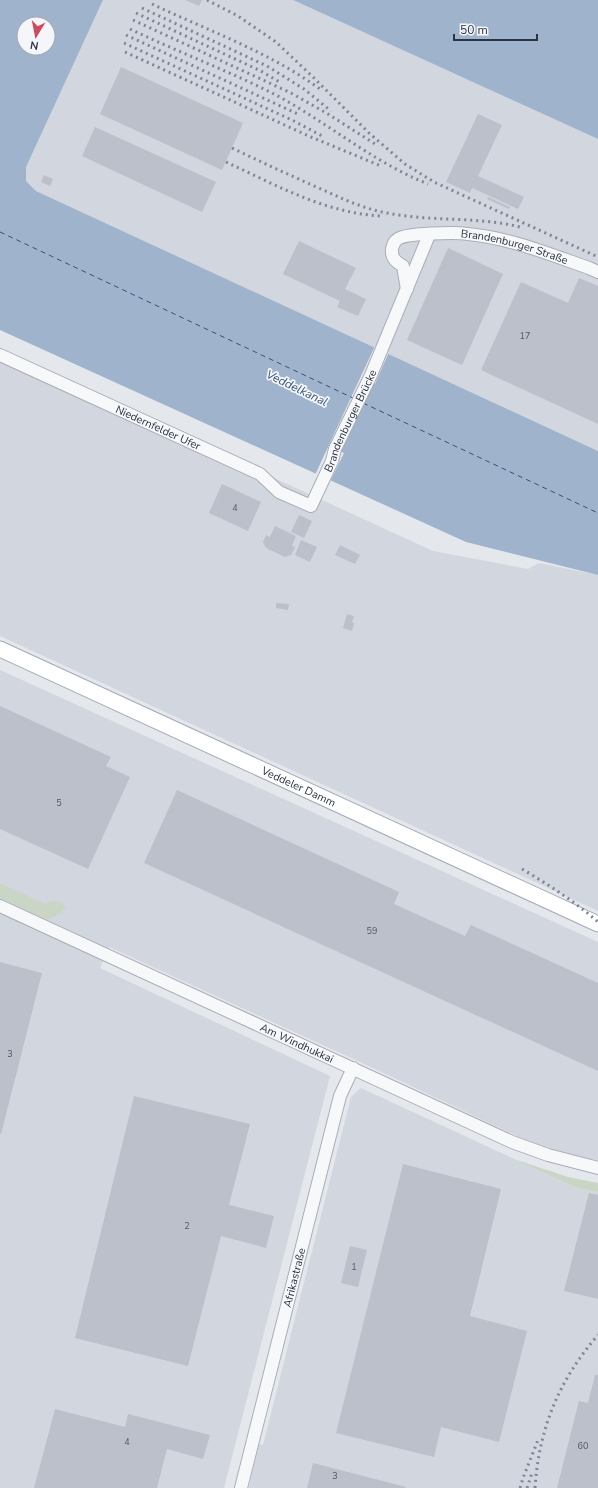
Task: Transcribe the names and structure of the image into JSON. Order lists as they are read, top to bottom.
{
  "streets": {
    "main road": ["Veddeler Damm"],
    "street": [
      "Brandenburger Straße",
      "Brandenburger Brücke",
      "Niedernfelder Ufer",
      "Am Windhukkai",
      "Afrikastraße"
    ]
  },
  "crossings": [
    ["Brandenburger Straße", "Brandenburger Brücke"],
    ["Brandenburger Brücke", "Niedernfelder Ufer"],
    ["Am Windhukkai", "Afrikastraße"]
  ],
  "water": ["Veddelkanal"],
  "house_numbers": [
    "17",
    "4",
    "5",
    "59",
    "3",
    "2",
    "1",
    "4",
    "60",
    "3"
  ],
  "scale_bar": "50 m",
  "north": "bottom"
}
